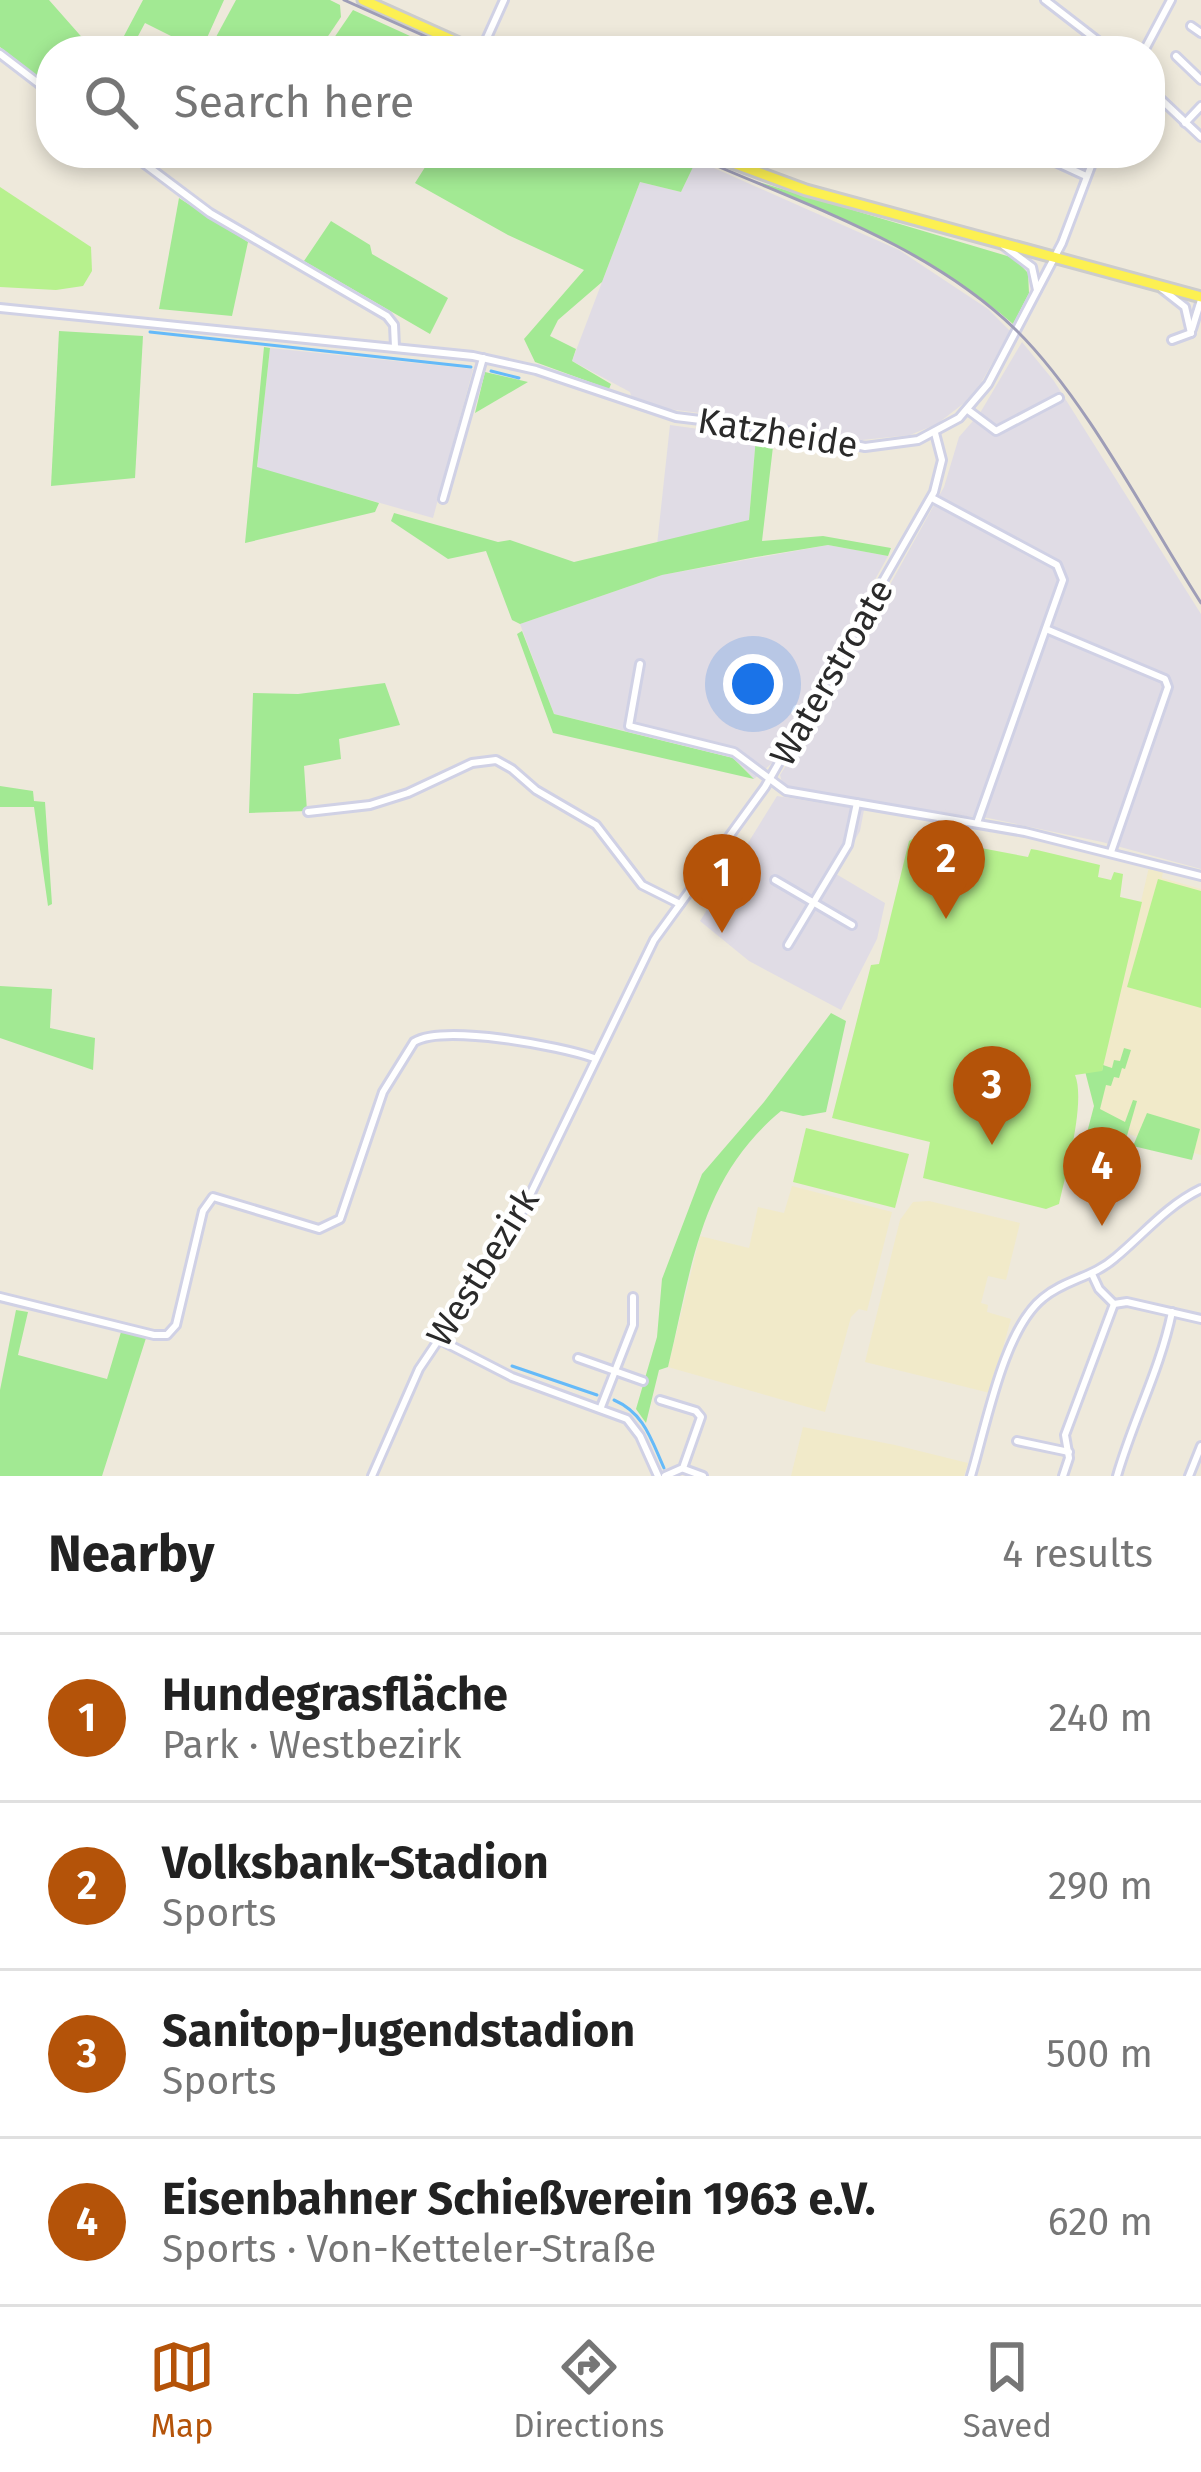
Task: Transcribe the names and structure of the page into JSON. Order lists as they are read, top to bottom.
{
  "streets": {
    "street": ["Katzheide", "Waterstroate", "Westbezirk"]
  },
  "crossings": [
    ["Katzheide", "Waterstroate"],
    ["Waterstroate", "Westbezirk"]
  ],
  "page": {
    "search": "Search here",
    "pins": [
      "2",
      "1",
      "3",
      "4"
    ],
    "heading": ["Nearby", "4 results"],
    "list": [
      {
        "mark": "1",
        "name": "Hundegrasfläche",
        "note": "Park · Westbezirk",
        "value": "240 m"
      },
      {
        "mark": "2",
        "name": "Volksbank-Stadion",
        "note": "Sports",
        "value": "290 m"
      },
      {
        "mark": "3",
        "name": "Sanitop-Jugendstadion",
        "note": "Sports",
        "value": "500 m"
      },
      {
        "mark": "4",
        "name": "Eisenbahner Schießverein 1963 e.V.",
        "note": "Sports · Von-Ketteler-Straße",
        "value": "620 m"
      }
    ],
    "nav": ["Map", "Directions", "Saved"]
  }
}
